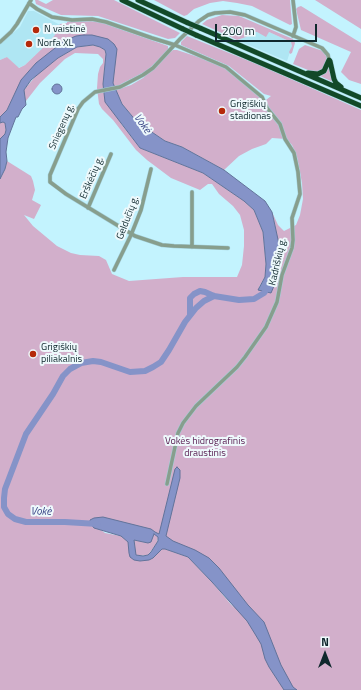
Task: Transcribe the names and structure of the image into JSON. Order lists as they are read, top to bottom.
{
  "streets": {
    "street": [
      "Sniegenų g.",
      "Erškėčių g.",
      "Geldučių g.",
      "Kadriškių g."
    ]
  },
  "crossings": [
    ["Sniegenų g.", "Erškėčių g."],
    ["Sniegenų g.", "Geldučių g."],
    ["Sniegenų g.", "Kadriškių g."]
  ],
  "water": ["Vokė"],
  "parks": ["Vokės hidrografinis draustinis"],
  "places": [
    "N vaistinė",
    "Norfa XL",
    "Grigiškių stadionas",
    "Grigiškių piliakalnis"
  ],
  "scale_bar": "200 m",
  "north": "top"
}
